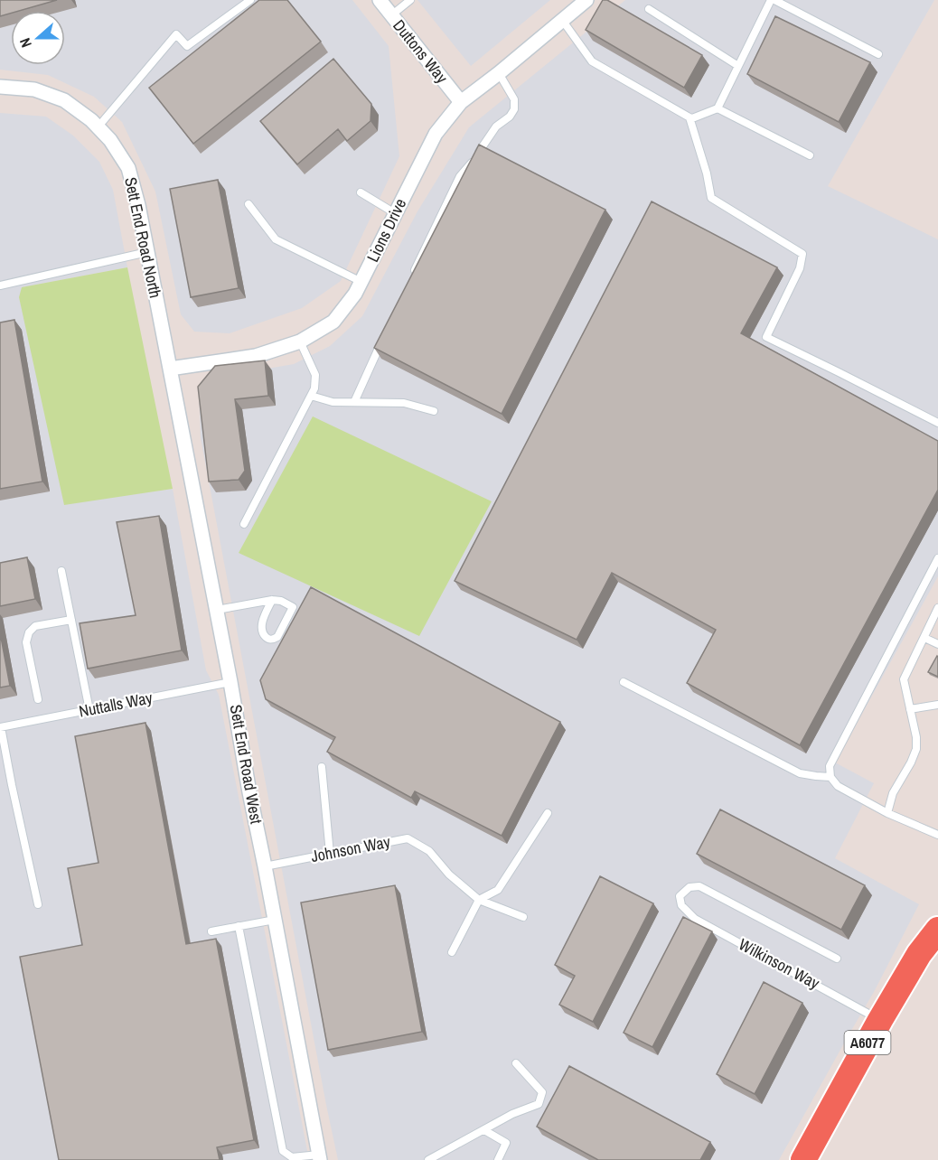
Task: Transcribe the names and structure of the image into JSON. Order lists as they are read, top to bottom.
{
  "streets": {
    "highway": ["A6077"],
    "street": [
      "Duttons Way",
      "Lions Drive",
      "Sett End Road North",
      "Sett End Road West"
    ],
    "lane": ["Nuttalls Way", "Johnson Way", "Wilkinson Way"]
  },
  "crossings": [
    ["Duttons Way", "Lions Drive"],
    ["Lions Drive", "Sett End Road North"],
    ["Lions Drive", "Sett End Road West"],
    ["Sett End Road North", "Sett End Road West"],
    ["Nuttalls Way", "Sett End Road West"],
    ["Sett End Road West", "Johnson Way"],
    ["Wilkinson Way", "A6077"]
  ],
  "north": "left"
}
